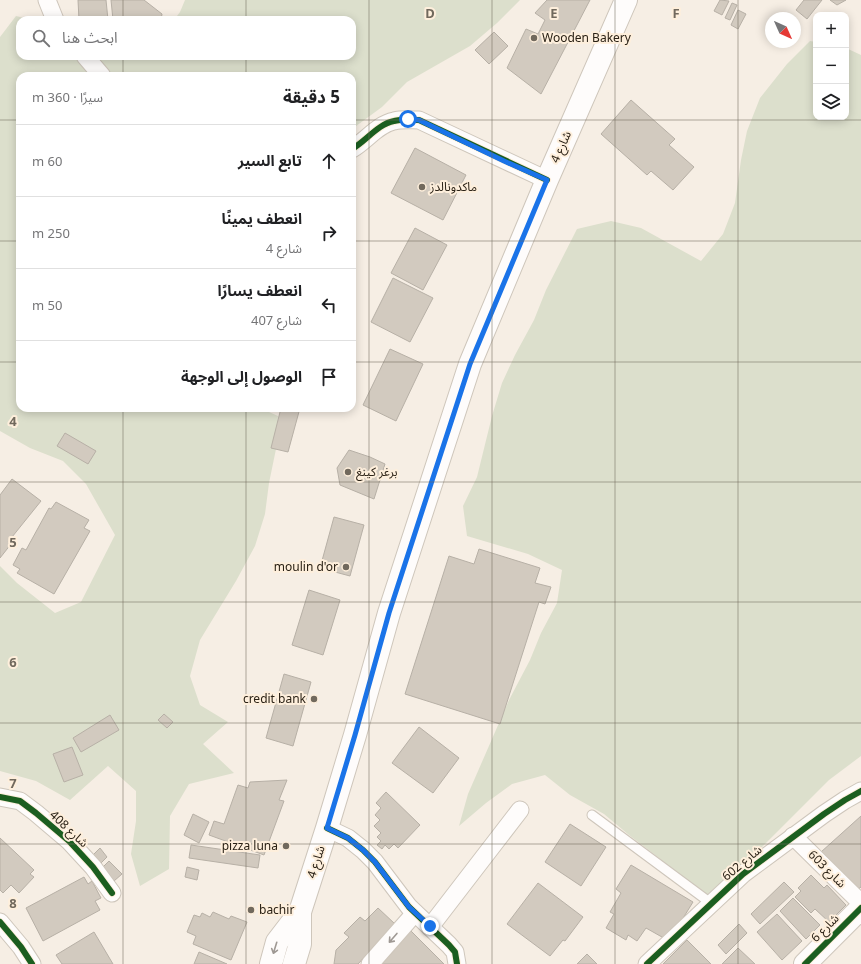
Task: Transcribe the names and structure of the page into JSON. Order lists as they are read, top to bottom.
{
  "streets": {
    "main road": ["شارع 4", "شارع 6"],
    "street": ["شارع 408", "شارع 602", "شارع 603"]
  },
  "crossings": [
    ["شارع 602", "شارع 603"]
  ],
  "places": [
    "Wooden Bakery",
    "ماكدونالدز",
    "برغر كينغ",
    "moulin d'or",
    "credit bank",
    "pizza luna",
    "bachir"
  ],
  "north": "bottom right",
  "page": {
    "map_buttons": ["+", "−"],
    "search": "ابحث هنا",
    "heading": ["5 دقيقة", "سيرًا · 360 m"],
    "list": [
      ["تابع السير", "60 m"],
      ["انعطف يمينًا", "شارع 4", "250 m"],
      ["انعطف يسارًا", "شارع 407", "50 m"],
      "الوصول إلى الوجهة"
    ]
  },
  "grid": {
    "columns": ["D", "E", "F"],
    "rows": [
      "4",
      "5",
      "6",
      "7",
      "8"
    ]
  }
}
